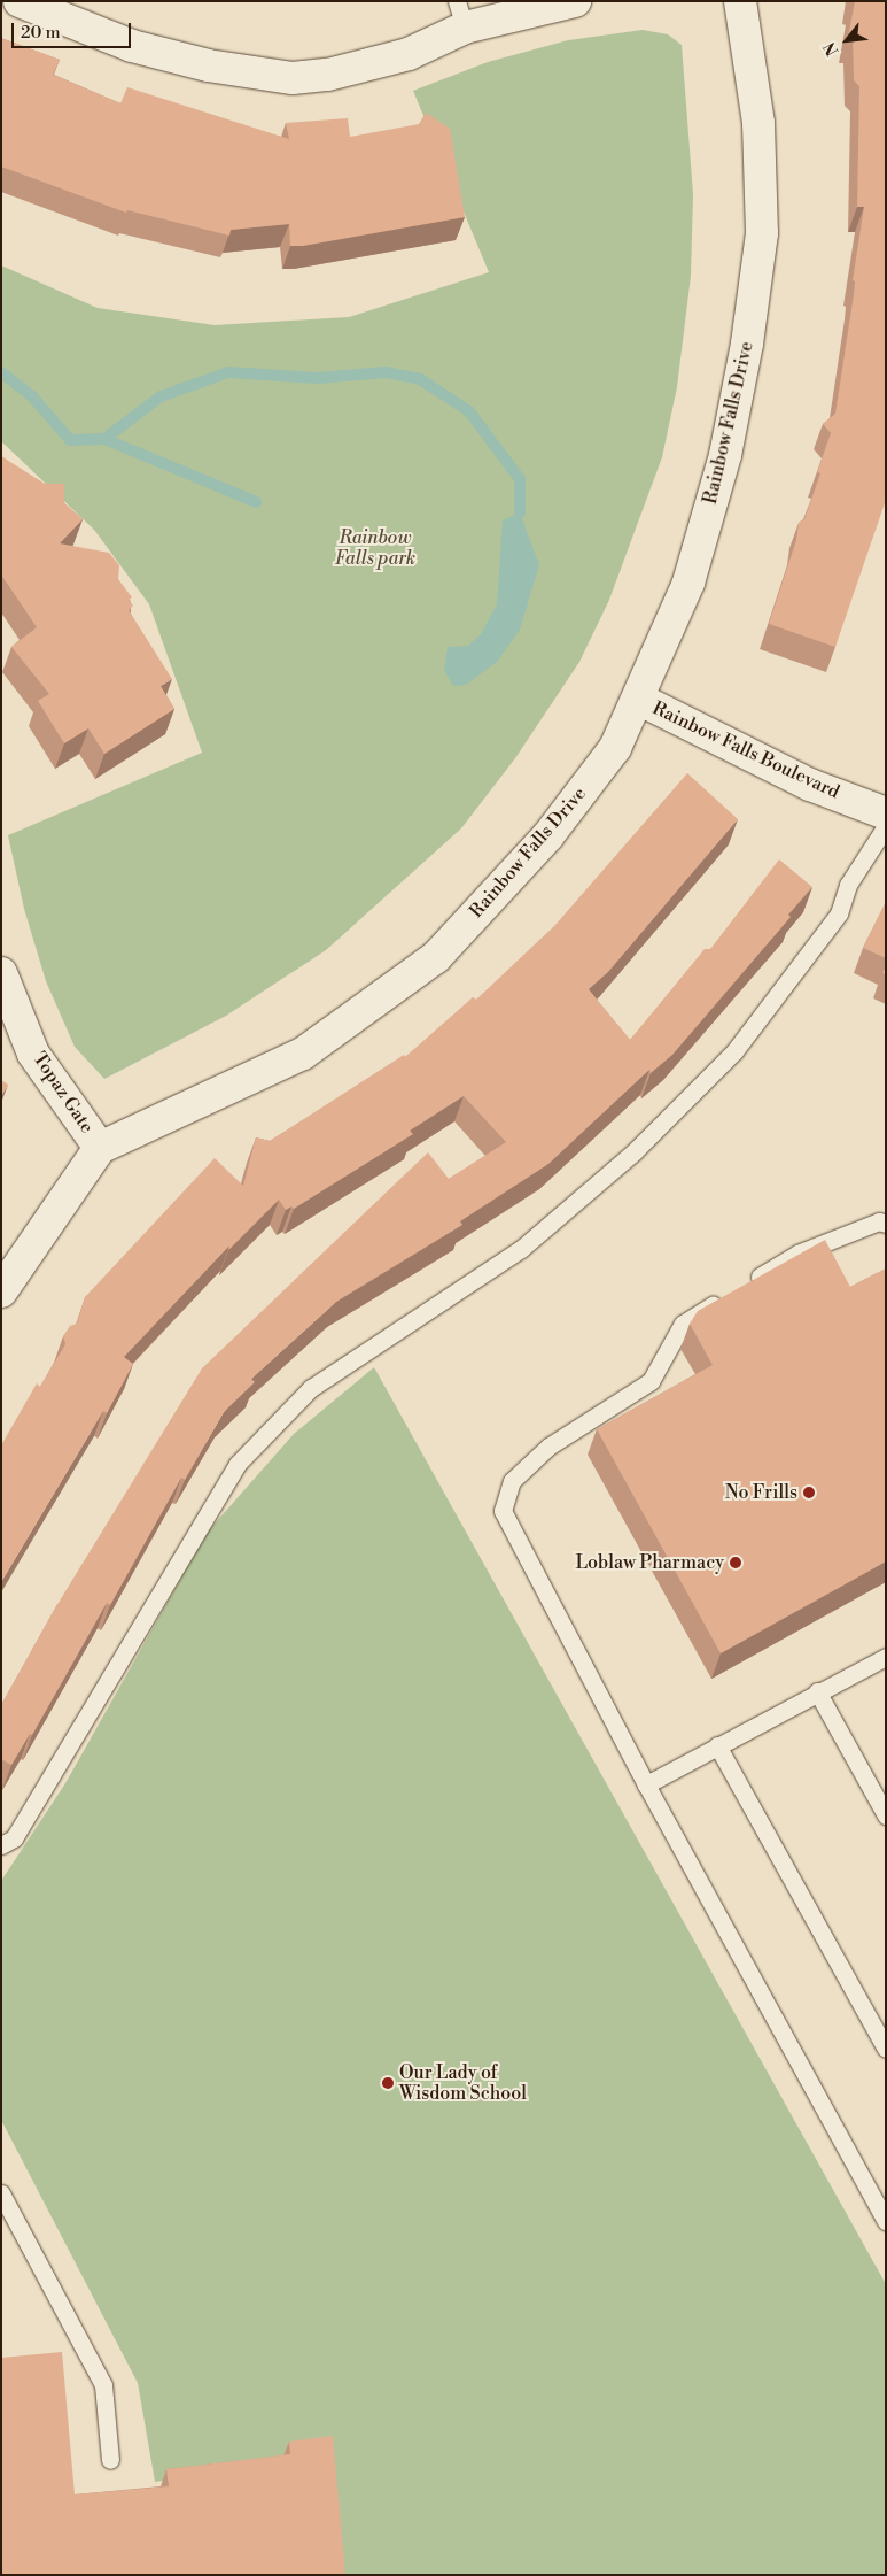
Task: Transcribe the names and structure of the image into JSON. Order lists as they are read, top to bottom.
{
  "streets": {
    "street": ["Rainbow Falls Drive", "Rainbow Falls Boulevard", "Topaz Gate"]
  },
  "crossings": [
    ["Rainbow Falls Drive", "Rainbow Falls Boulevard"],
    ["Rainbow Falls Drive", "Topaz Gate"]
  ],
  "parks": ["Rainbow Falls park"],
  "places": ["No Frills", "Loblaw Pharmacy", "Our Lady of Wisdom School"],
  "scale_bar": "20 m",
  "north": "bottom left"
}
